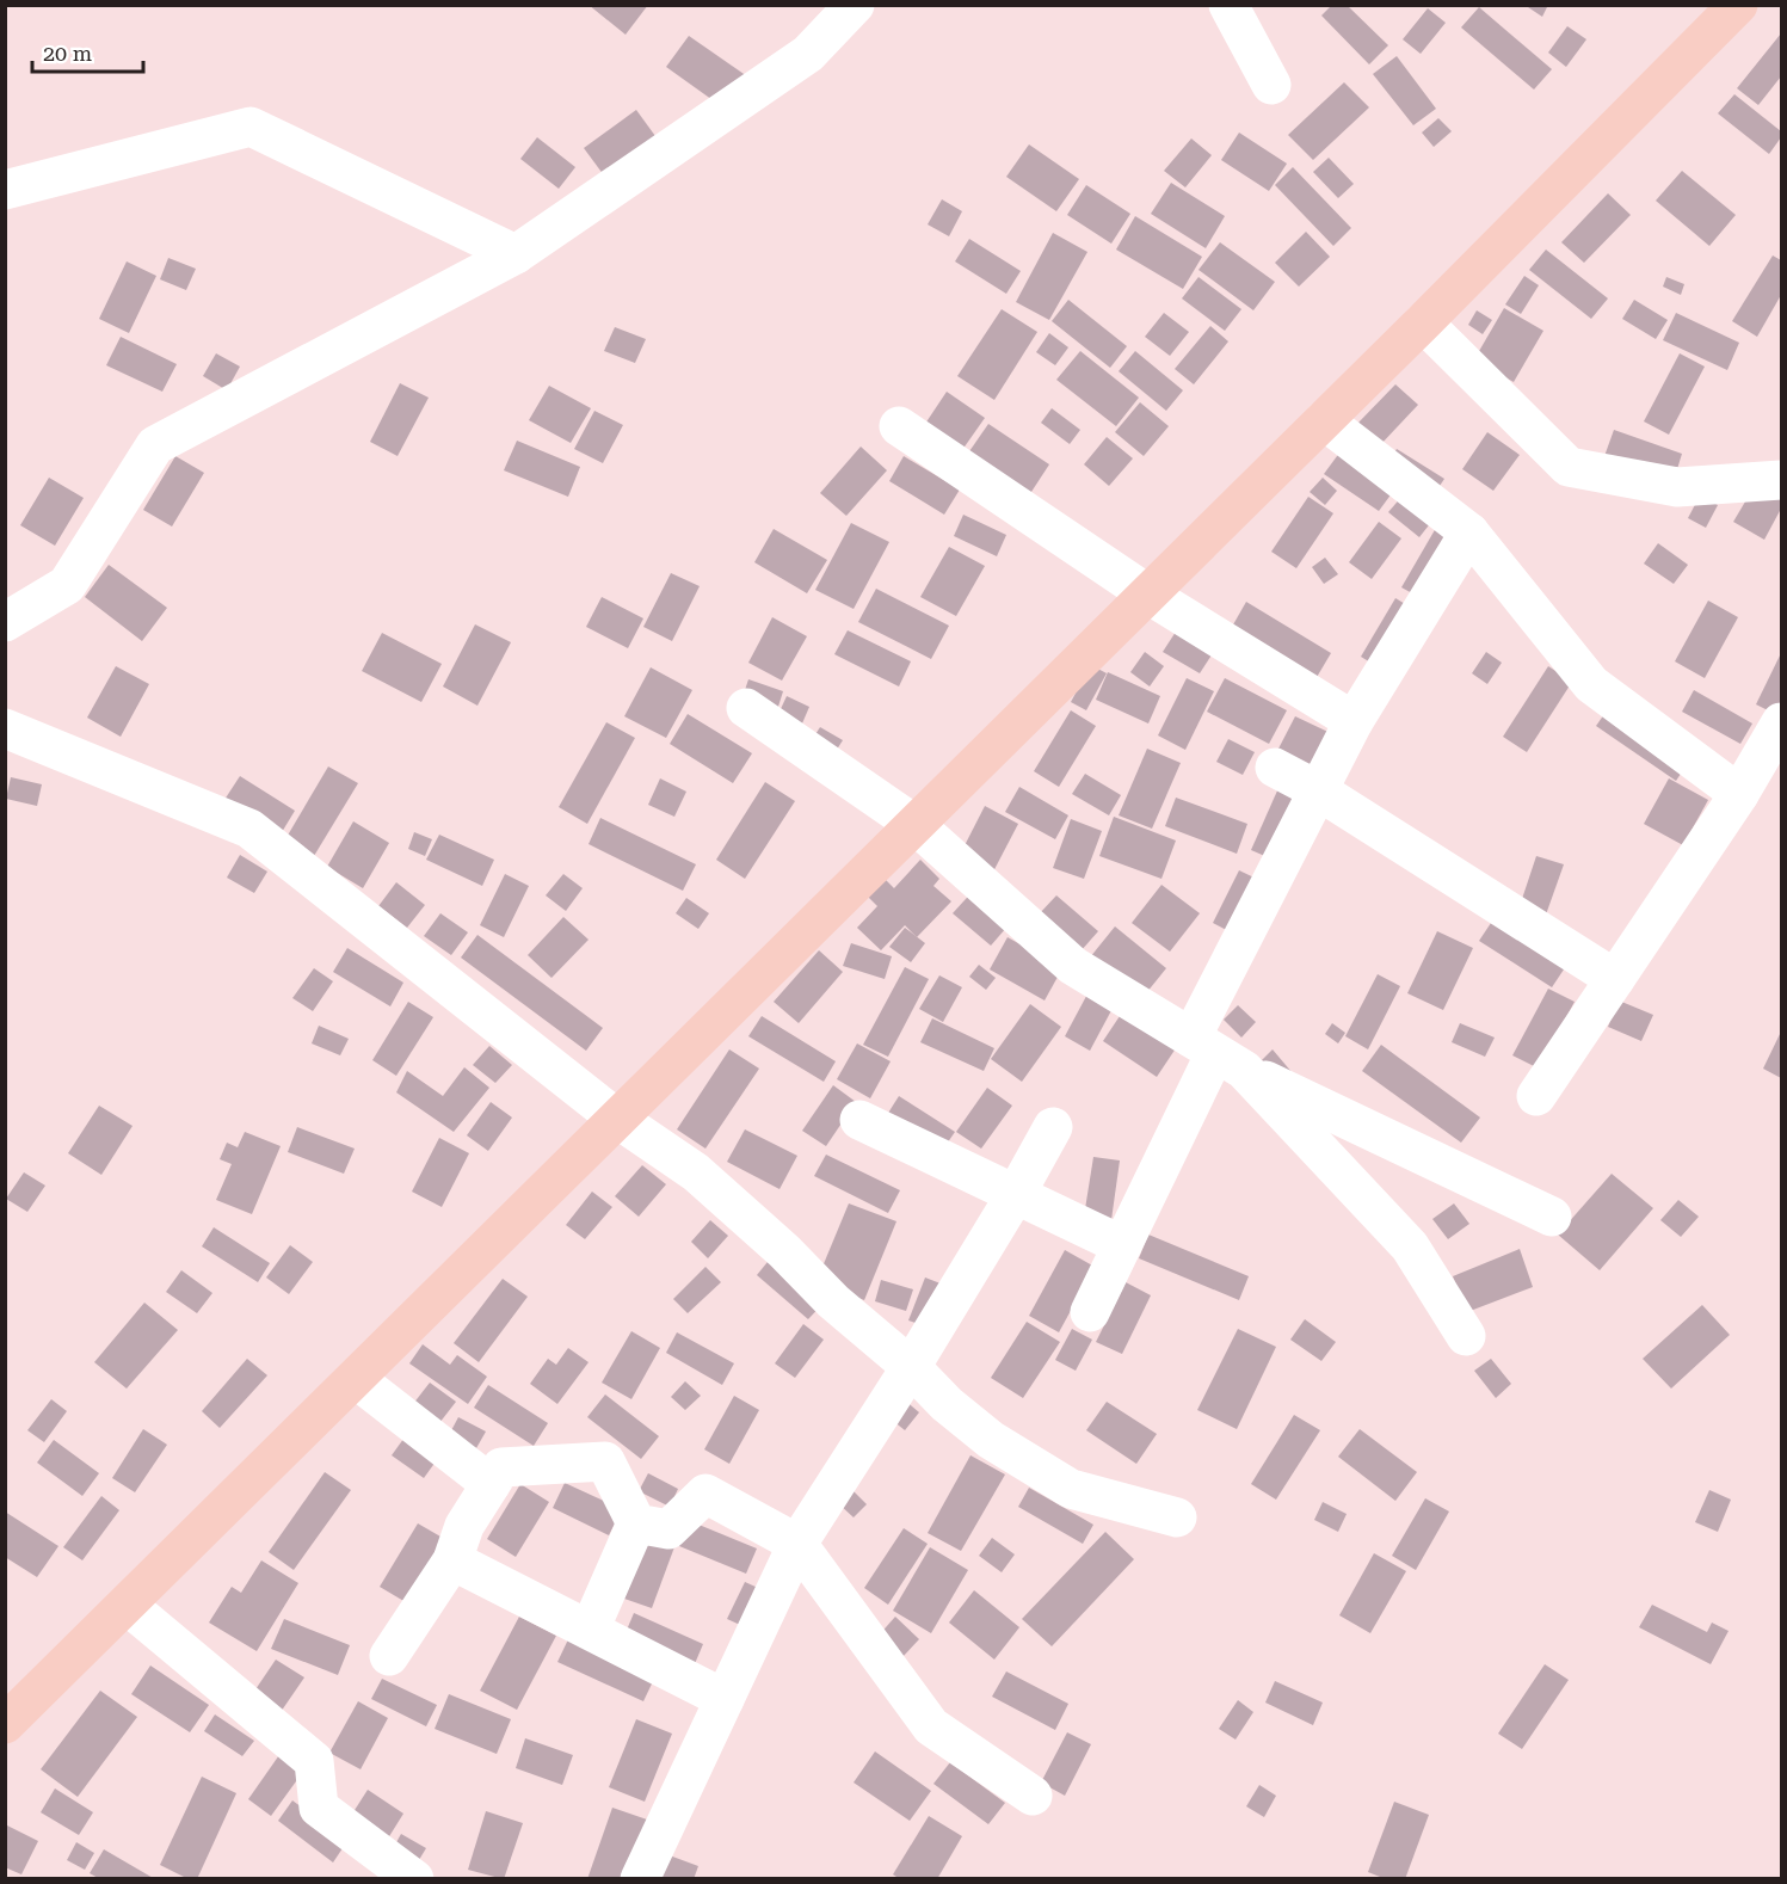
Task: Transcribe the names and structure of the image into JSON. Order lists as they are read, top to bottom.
{
  "scale_bar": "20 m"
}
